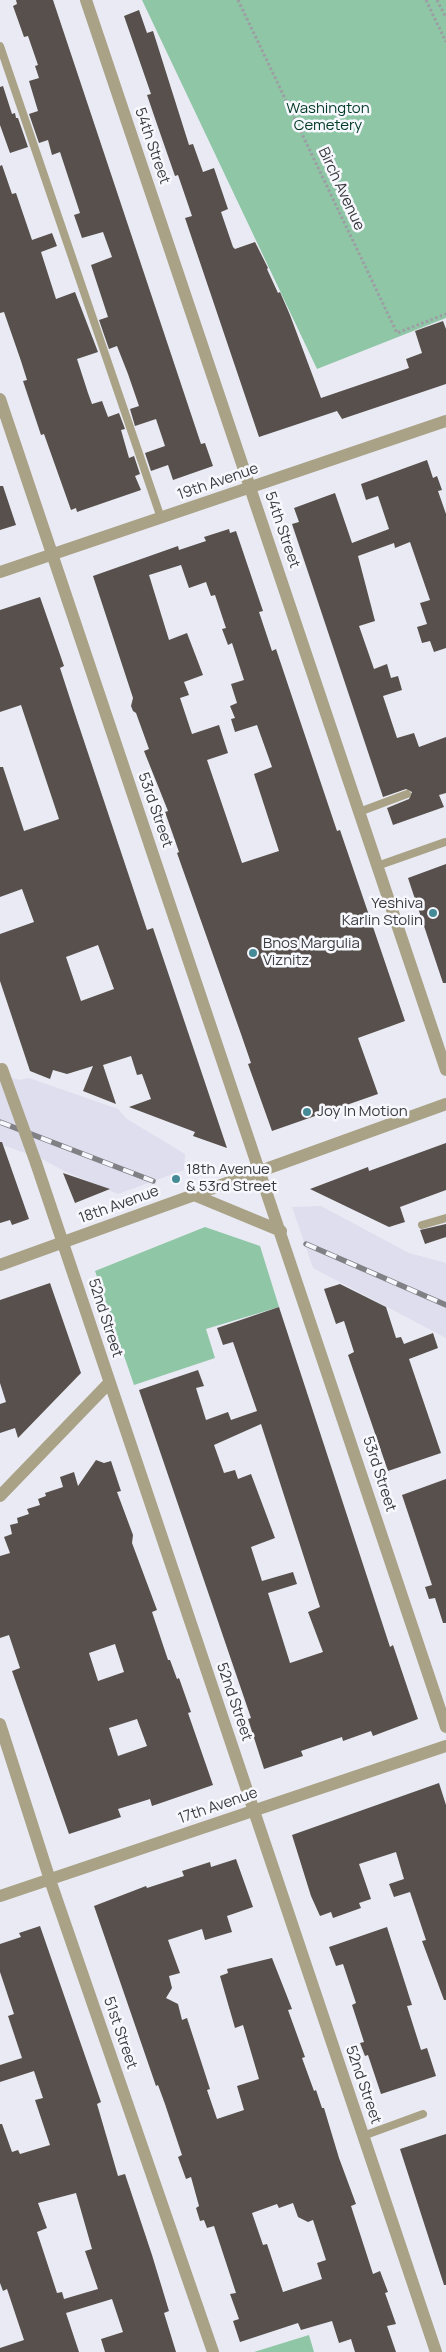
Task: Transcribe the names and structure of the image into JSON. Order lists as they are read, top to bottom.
{
  "streets": {
    "street": [
      "54th Street",
      "19th Avenue",
      "53rd Street",
      "18th Avenue",
      "52nd Street",
      "17th Avenue",
      "51st Street"
    ],
    "path": ["Birch Avenue"]
  },
  "crossings": [
    ["54th Street", "19th Avenue"],
    ["19th Avenue", "53rd Street"],
    ["53rd Street", "18th Avenue"],
    ["18th Avenue", "52nd Street"],
    ["52nd Street", "17th Avenue"],
    ["17th Avenue", "51st Street"]
  ],
  "parks": ["Washington Cemetery"],
  "places": [
    "Yeshiva Karlin Stolin",
    "Bnos Margulia Viznitz",
    "Joy In Motion",
    "18th Avenue & 53rd Street"
  ]
}
